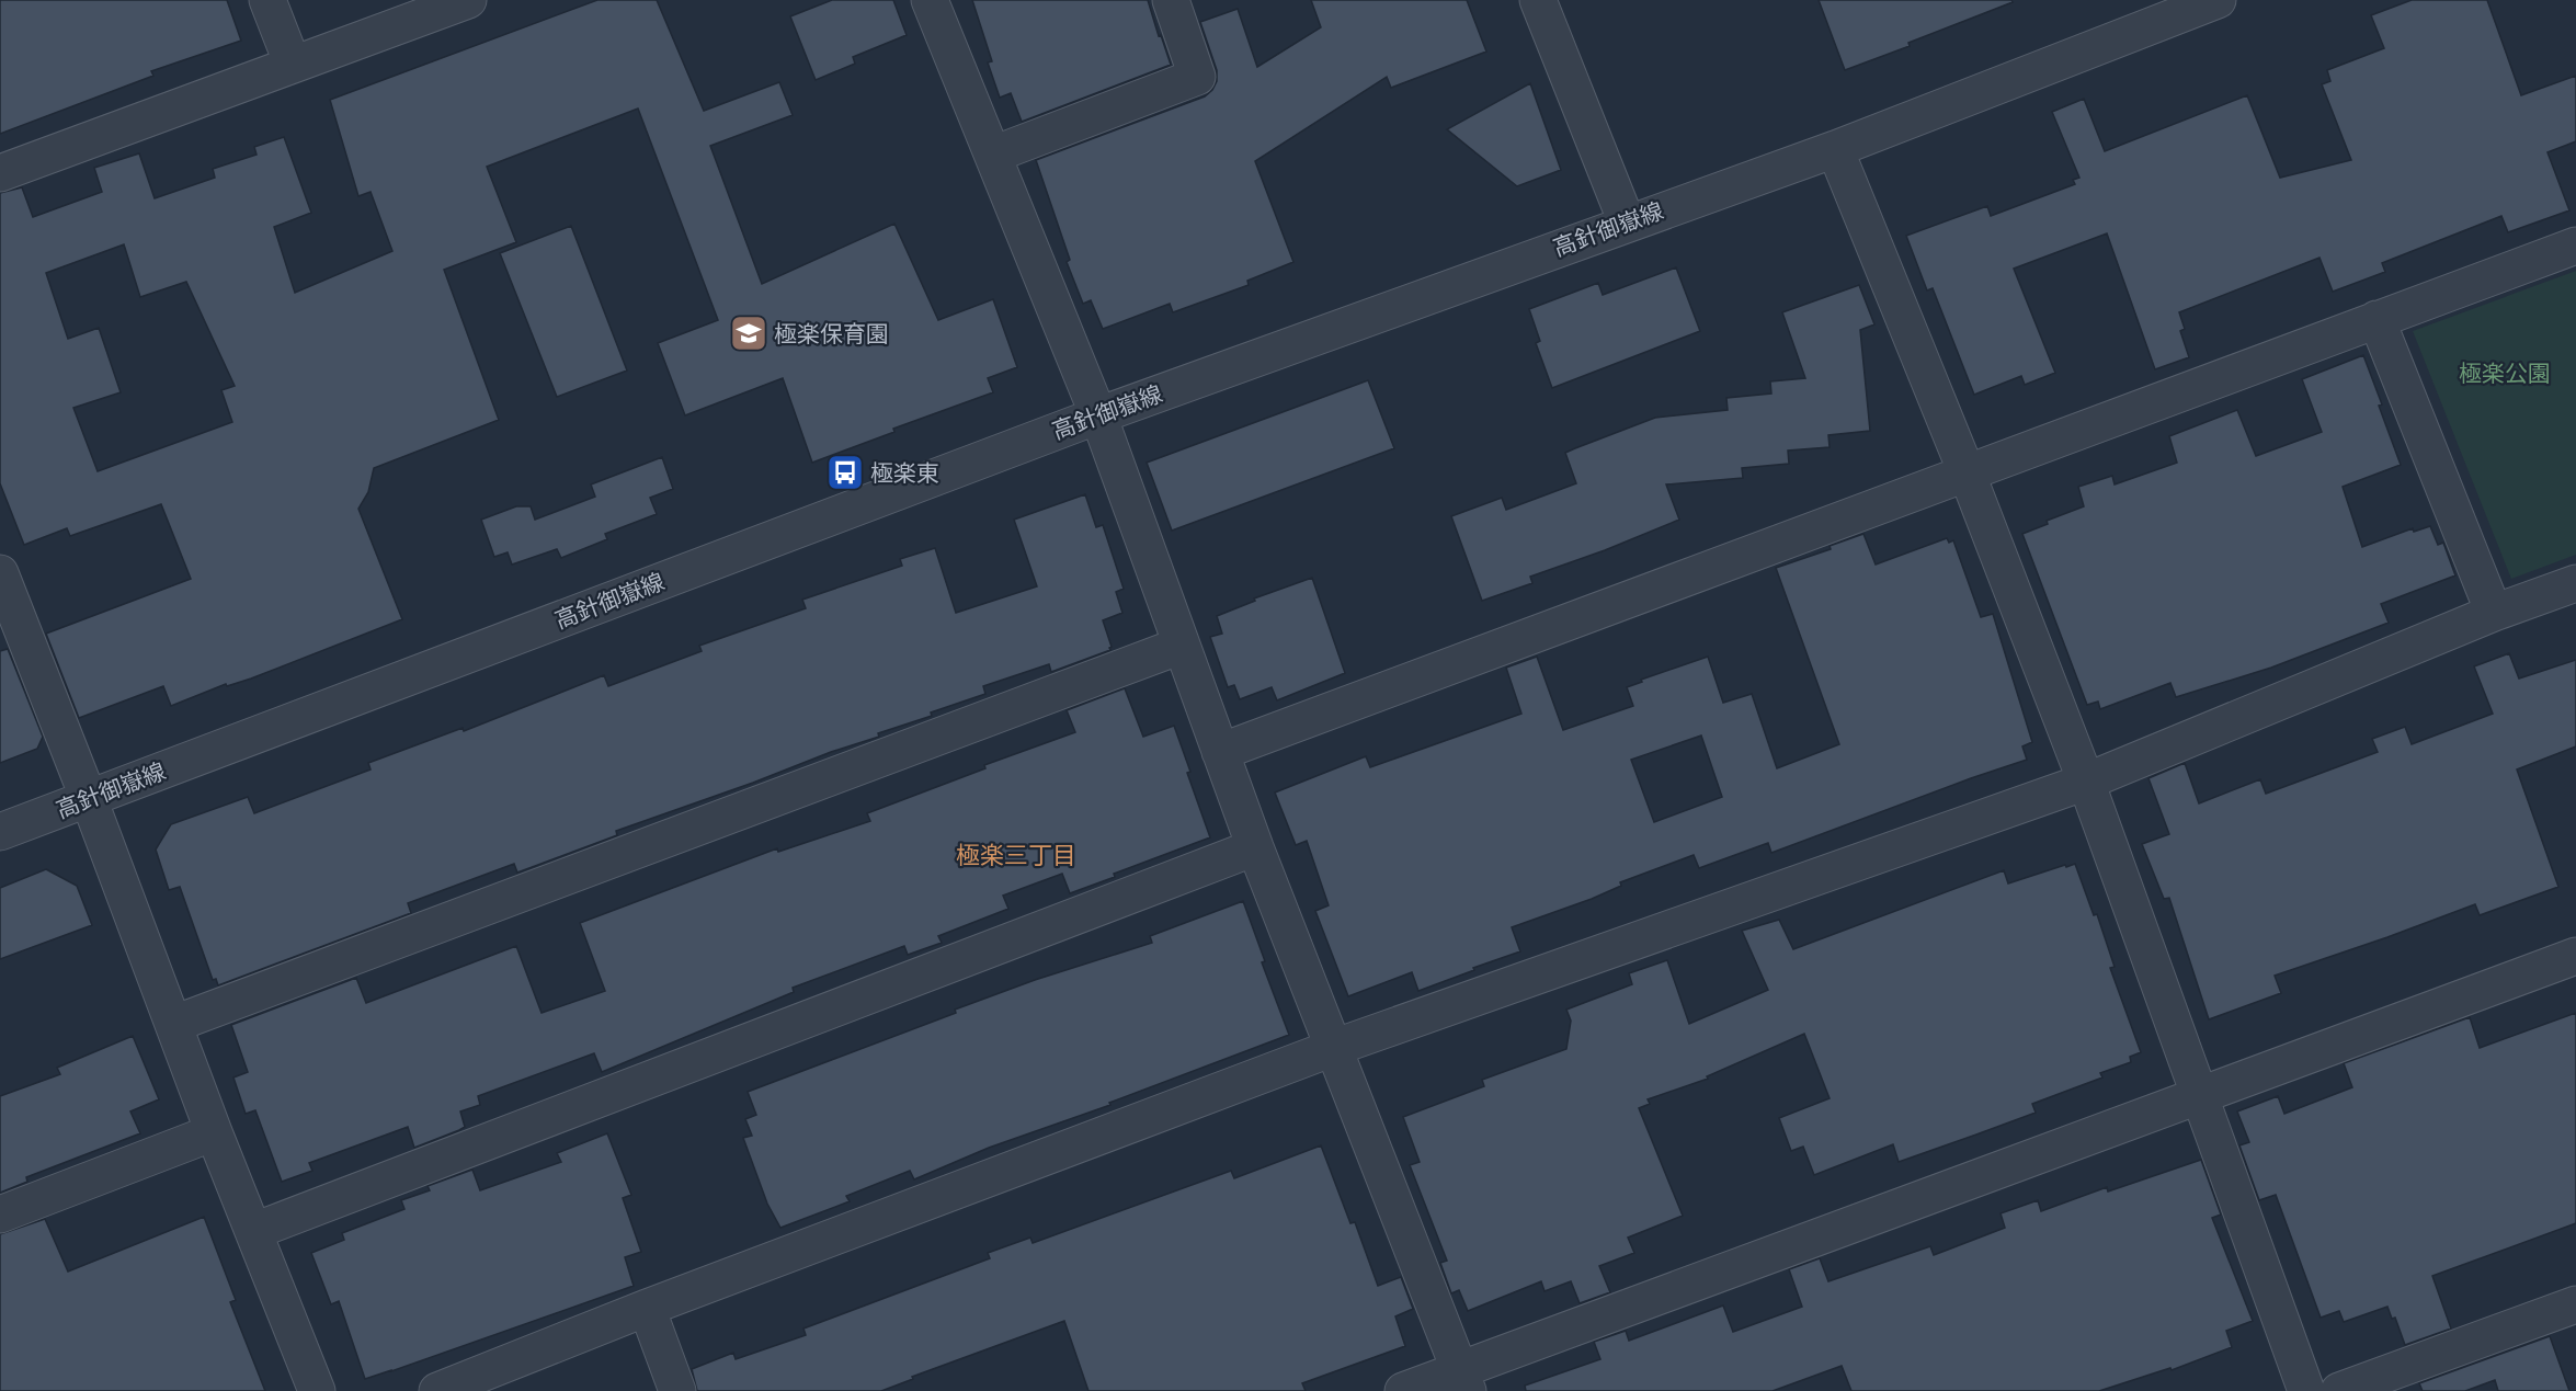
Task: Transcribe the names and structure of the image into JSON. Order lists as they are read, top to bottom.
{
  "streets": {
    "street": ["高針御嶽線"]
  },
  "districts": ["極楽三丁目"],
  "parks": ["極楽公園"],
  "places": {
    "school or university": ["極楽保育園"],
    "bus stop": ["極楽東"]
  }
}
